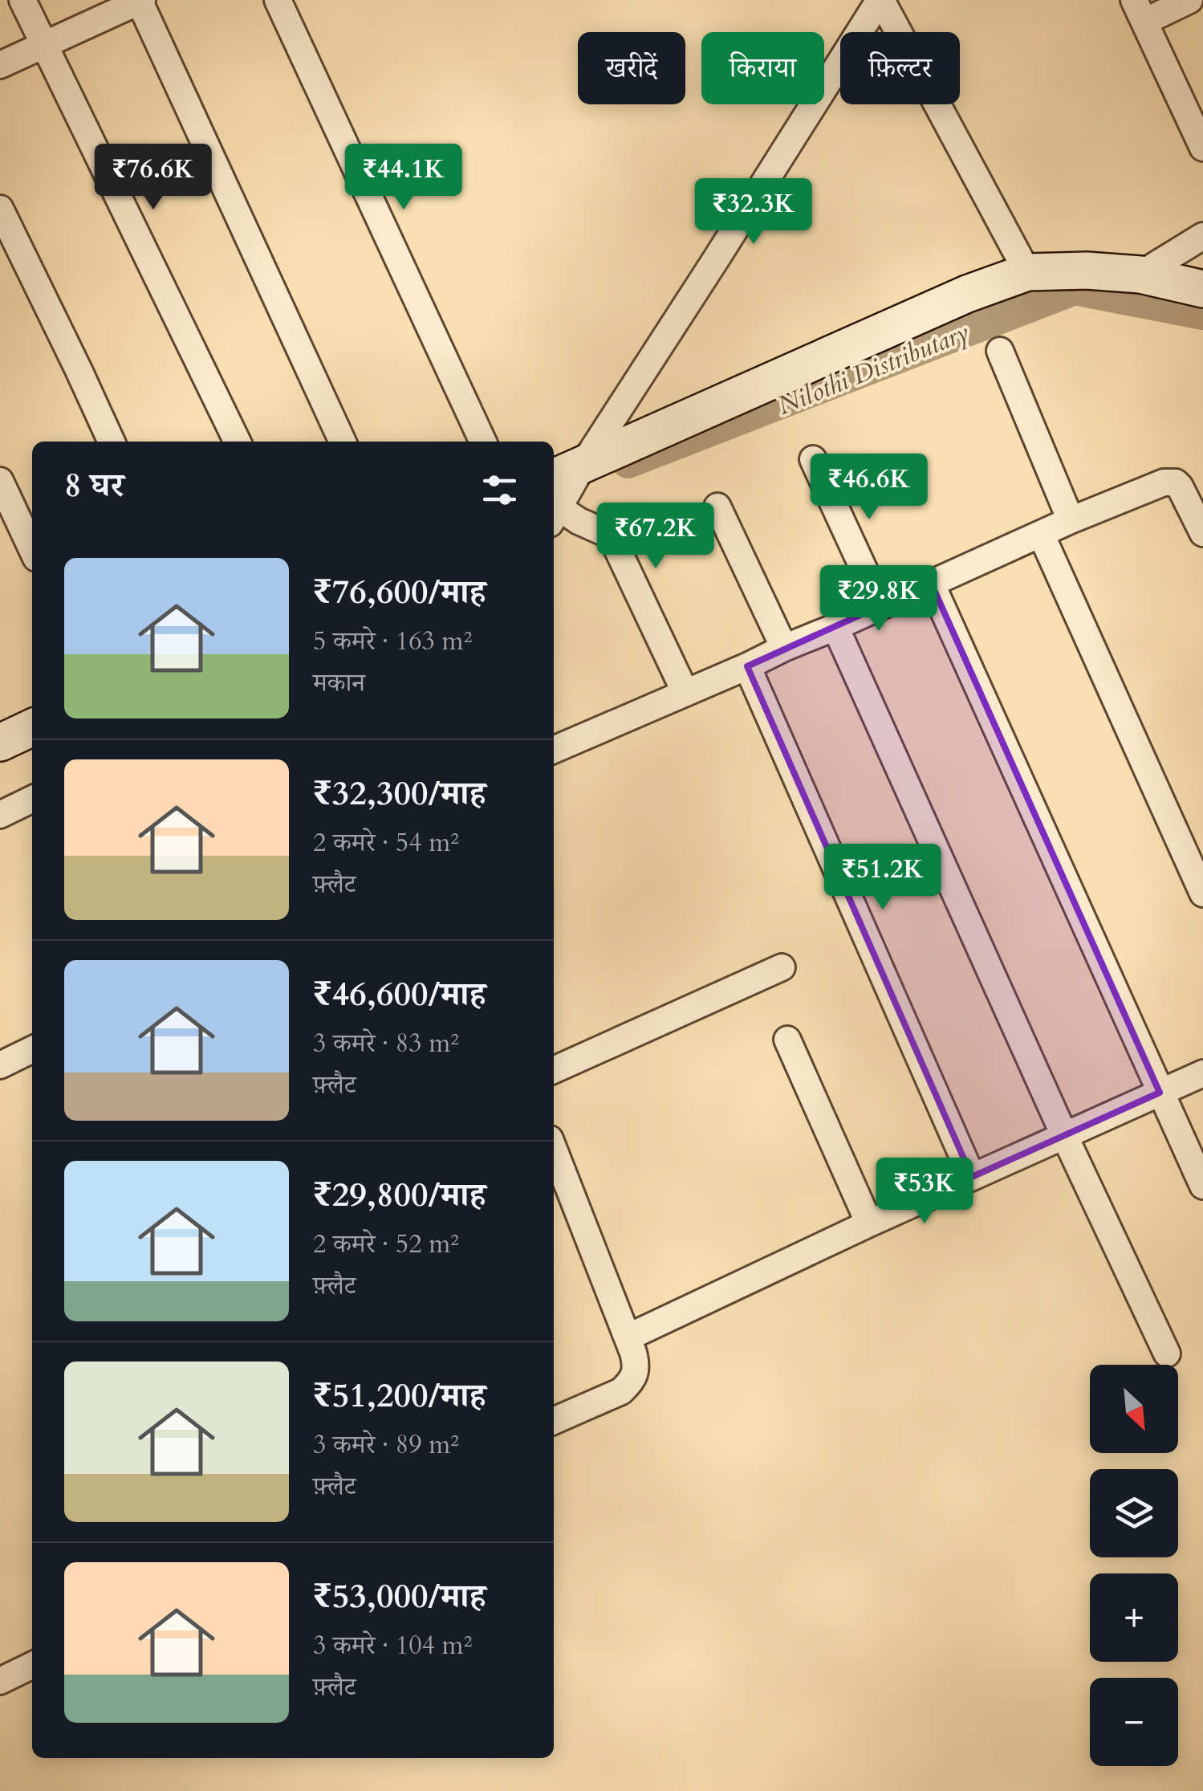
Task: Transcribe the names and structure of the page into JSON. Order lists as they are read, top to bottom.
{
  "water": ["Nilothi Distributary"],
  "north": "bottom right",
  "page": {
    "chip": ["खरीदें", "किराया", "फ़िल्टर"],
    "price": [
      "₹76.6K",
      "₹44.1K",
      "₹32.3K",
      "₹46.6K",
      "₹67.2K",
      "₹29.8K",
      "₹51.2K",
      "₹53K"
    ],
    "heading": "8 घर",
    "list": [
      {
        "name": "₹76,600/माह",
        "note": "5 कमरे · 163 m² · मकान"
      },
      {
        "name": "₹32,300/माह",
        "note": "2 कमरे · 54 m² · फ़्लैट"
      },
      {
        "name": "₹46,600/माह",
        "note": "3 कमरे · 83 m² · फ़्लैट"
      },
      {
        "name": "₹29,800/माह",
        "note": "2 कमरे · 52 m² · फ़्लैट"
      },
      {
        "name": "₹51,200/माह",
        "note": "3 कमरे · 89 m² · फ़्लैट"
      },
      {
        "name": "₹53,000/माह",
        "note": "3 कमरे · 104 m² · फ़्लैट"
      }
    ],
    "map_buttons": ["+", "−"]
  }
}
